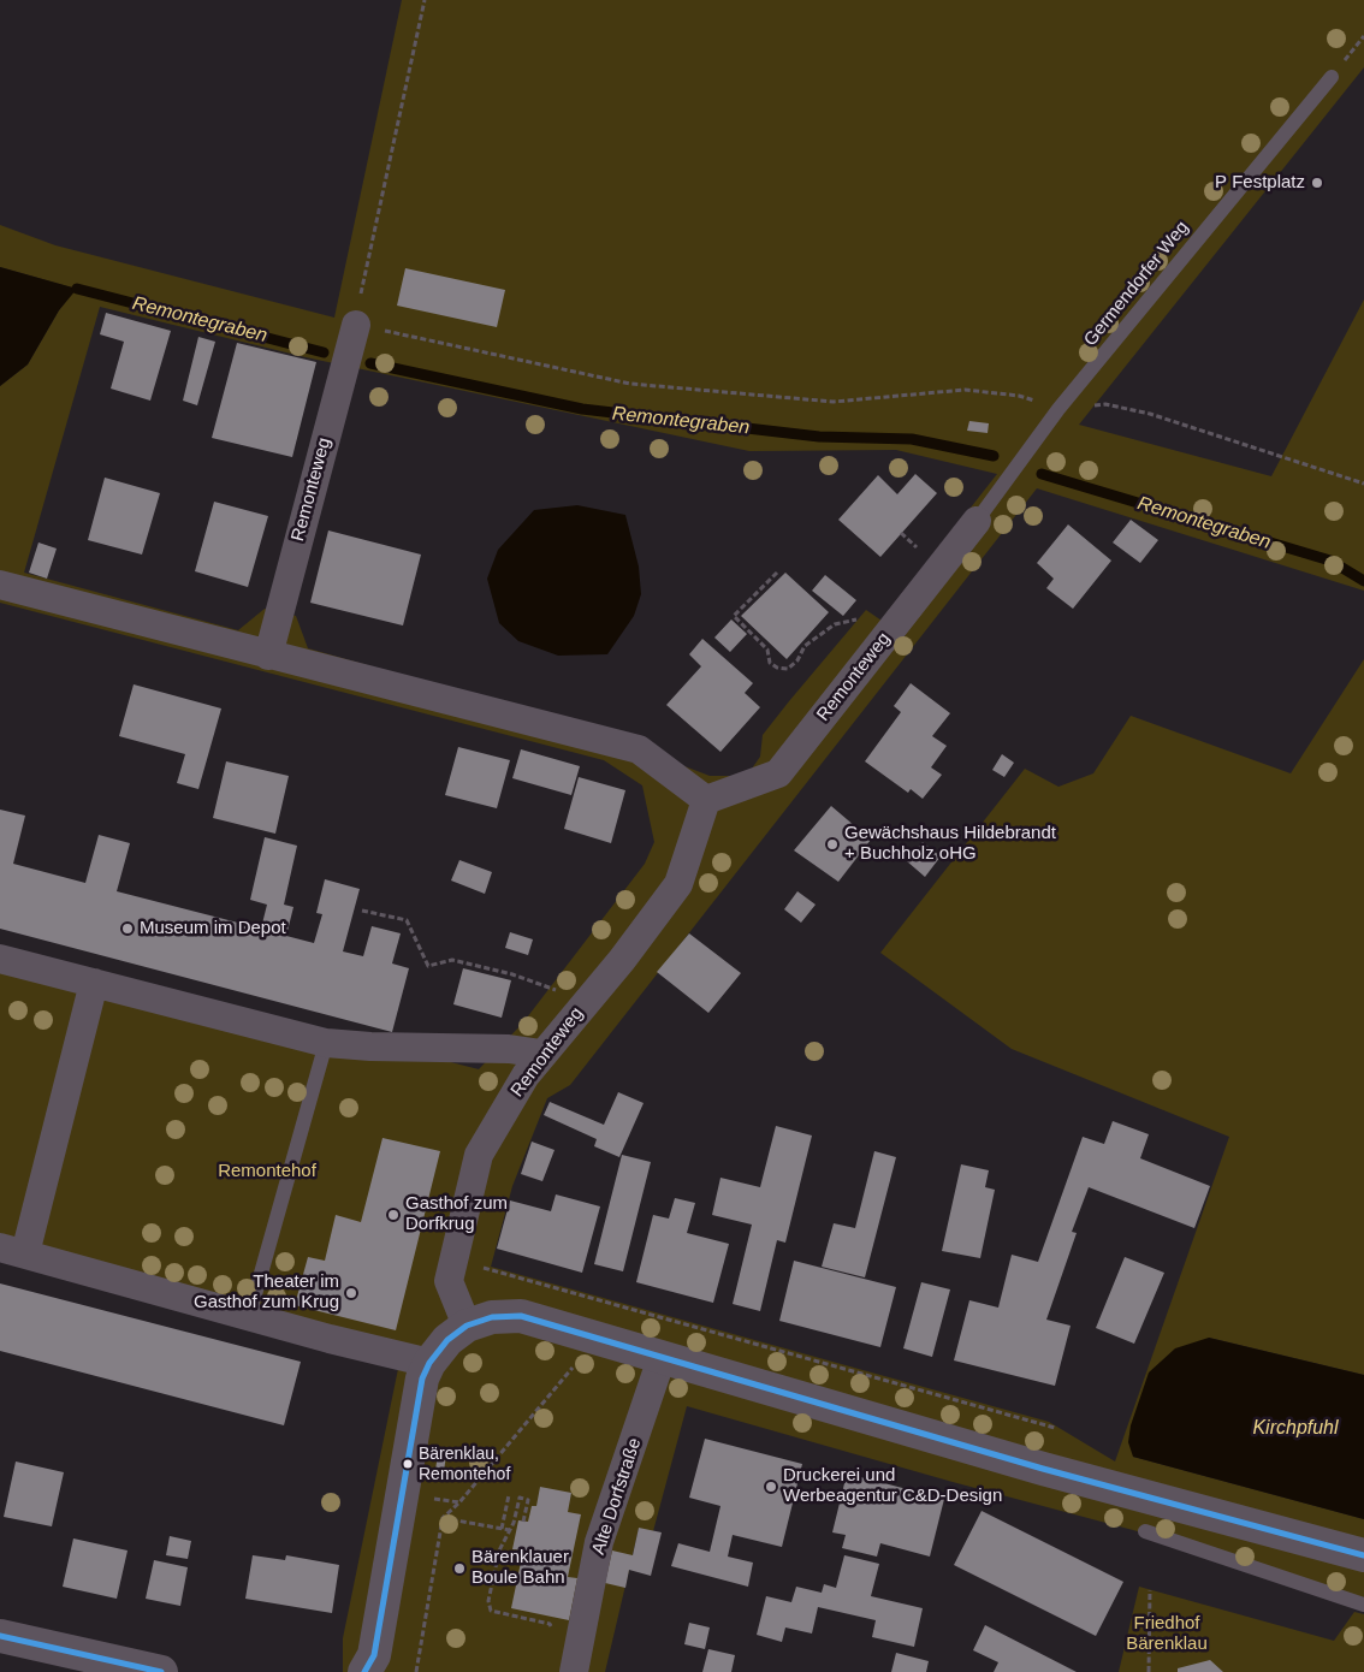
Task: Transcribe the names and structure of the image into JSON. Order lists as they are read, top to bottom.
{
  "streets": {
    "street": ["Remonteweg", "Alte Dorfstraße"],
    "lane": ["Germendorfer Weg"]
  },
  "crossings": [
    ["Germendorfer Weg", "Remonteweg"]
  ],
  "water": ["Remontegraben", "Kirchpfuhl"],
  "parks": ["Remontehof", "Friedhof Bärenklau"],
  "places": [
    "P Festplatz",
    "Gewächshaus Hildebrandt + Buchholz oHG",
    "Museum im Depot",
    "Gasthof zum Dorfkrug",
    "Theater im Gasthof zum Krug",
    "Bärenklau, Remontehof",
    "Druckerei und Werbeagentur C&D-Design",
    "Bärenklauer Boule Bahn"
  ]
}
